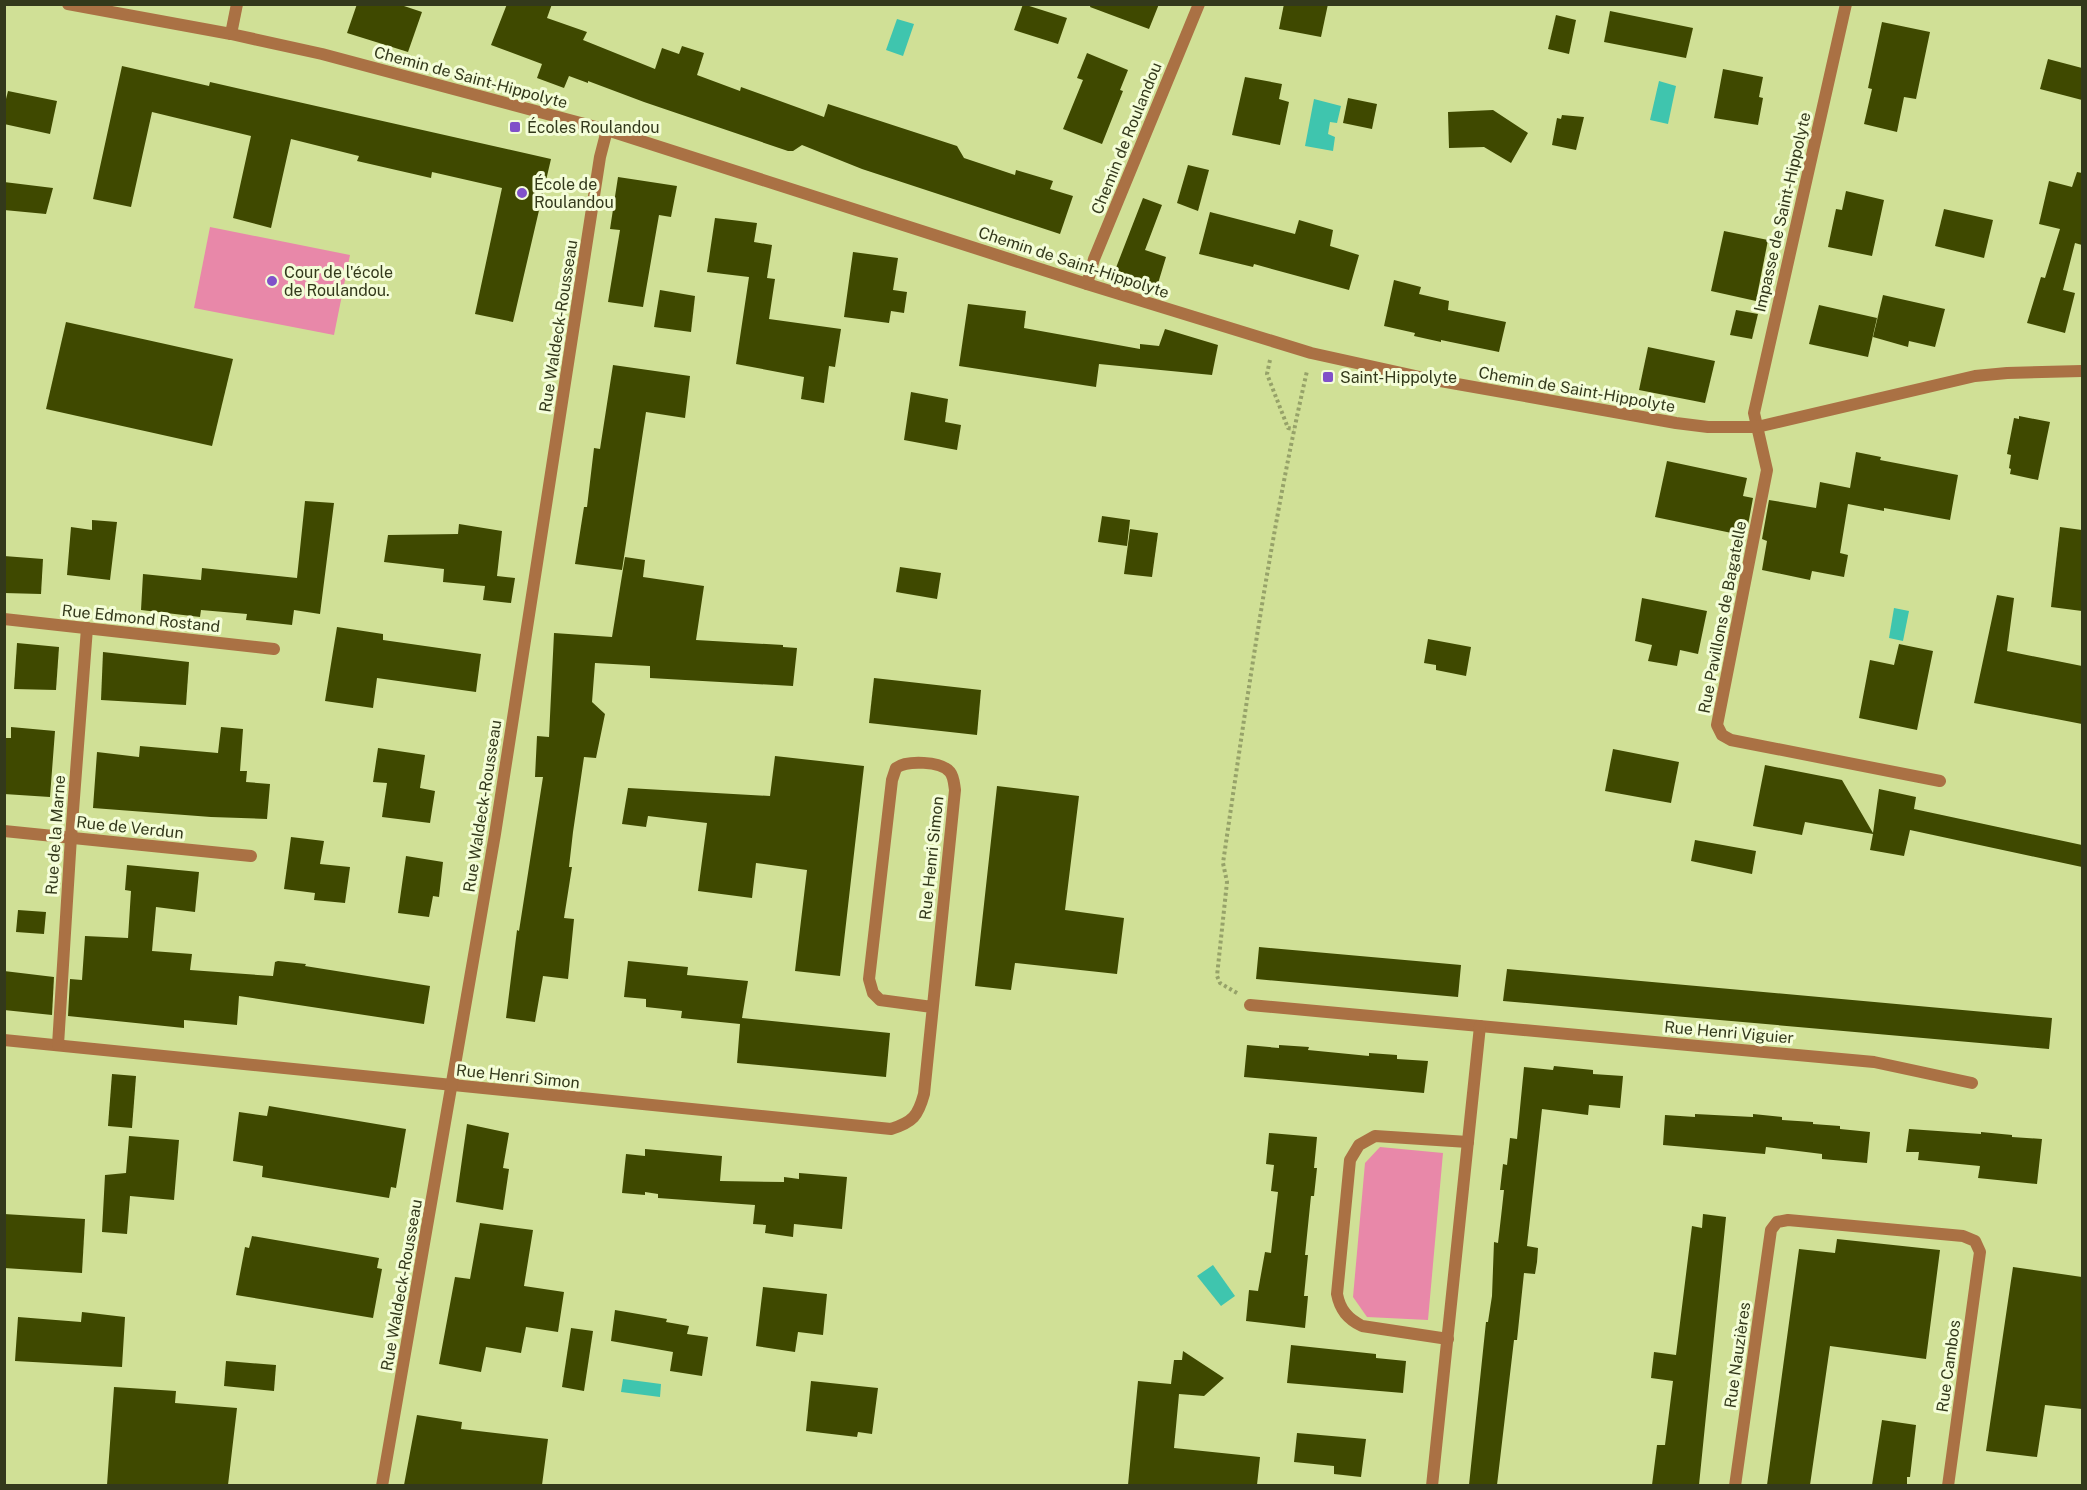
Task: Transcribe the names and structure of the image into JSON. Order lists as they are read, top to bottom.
{
  "streets": {
    "street": [
      "Chemin de Saint-Hippolyte",
      "Chemin de Roulandou",
      "Impasse de Saint-Hippolyte",
      "Rue Waldeck-Rousseau",
      "Rue Pavillons de Bagatelle",
      "Rue Edmond Rostand",
      "Rue de Verdun",
      "Rue de la Marne",
      "Rue Henri Simon",
      "Rue Henri Viguier",
      "Rue Nauzières",
      "Rue Cambos"
    ]
  },
  "crossings": [
    ["Chemin de Saint-Hippolyte", "Chemin de Roulandou"],
    ["Chemin de Saint-Hippolyte", "Impasse de Saint-Hippolyte"],
    ["Chemin de Saint-Hippolyte", "Rue Waldeck-Rousseau"],
    ["Chemin de Saint-Hippolyte", "Rue Pavillons de Bagatelle"],
    ["Impasse de Saint-Hippolyte", "Rue Pavillons de Bagatelle"],
    ["Rue Waldeck-Rousseau", "Rue Henri Simon"],
    ["Rue Edmond Rostand", "Rue de la Marne"],
    ["Rue de Verdun", "Rue de la Marne"],
    ["Rue de la Marne", "Rue Henri Simon"],
    ["Rue Nauzières", "Rue Cambos"]
  ],
  "places": {
    "transit": ["Écoles Roulandou", "Saint-Hippolyte"],
    "other": ["École de Roulandou", "Cour de l'école de Roulandou."]
  }
}
